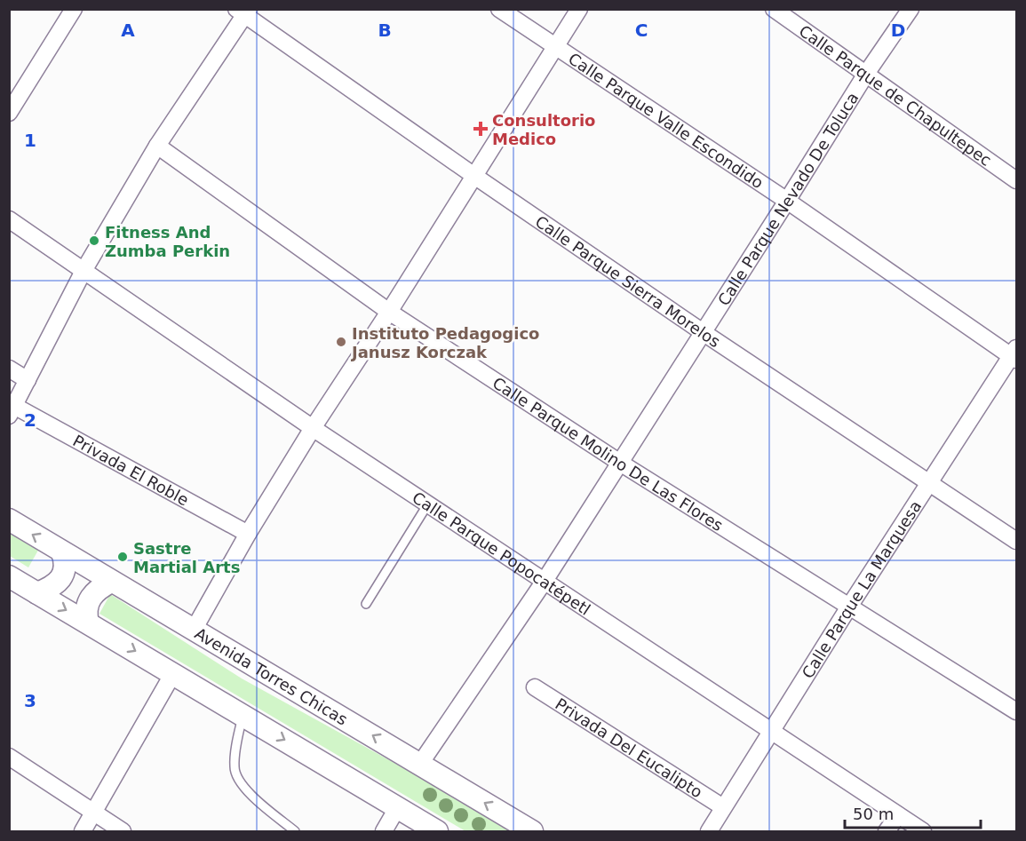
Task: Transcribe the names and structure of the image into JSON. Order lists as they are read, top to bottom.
{
  "streets": {
    "main road": ["Avenida Torres Chicas"],
    "street": [
      "Calle Parque de Chapultepec",
      "Calle Parque Valle Escondido",
      "Calle Parque Nevado De Toluca",
      "Calle Parque Sierra Morelos",
      "Calle Parque Molino De Las Flores",
      "Privada El Roble",
      "Calle Parque Popocatépetl",
      "Calle Parque La Marquesa",
      "Privada Del Eucalipto"
    ]
  },
  "crossings": [
    ["Calle Parque de Chapultepec", "Calle Parque Nevado De Toluca"],
    ["Calle Parque Valle Escondido", "Calle Parque Nevado De Toluca"],
    ["Calle Parque Valle Escondido", "Calle Parque La Marquesa"],
    ["Calle Parque Nevado De Toluca", "Calle Parque Sierra Morelos"],
    ["Calle Parque Nevado De Toluca", "Calle Parque Molino De Las Flores"],
    ["Calle Parque Nevado De Toluca", "Calle Parque Popocatépetl"],
    ["Calle Parque Nevado De Toluca", "Avenida Torres Chicas"],
    ["Calle Parque Sierra Morelos", "Calle Parque La Marquesa"],
    ["Calle Parque Molino De Las Flores", "Calle Parque La Marquesa"],
    ["Calle Parque Popocatépetl", "Calle Parque La Marquesa"],
    ["Calle Parque La Marquesa", "Privada Del Eucalipto"]
  ],
  "places": {
    "health": ["Consultorio Medico"],
    "other": ["Fitness And Zumba Perkin", "Instituto Pedagogico Janusz Korczak", "Sastre Martial Arts"]
  },
  "scale_bar": "50 m",
  "grid": {
    "columns": [
      "A",
      "B",
      "C",
      "D"
    ],
    "rows": ["1", "2", "3"]
  }
}
